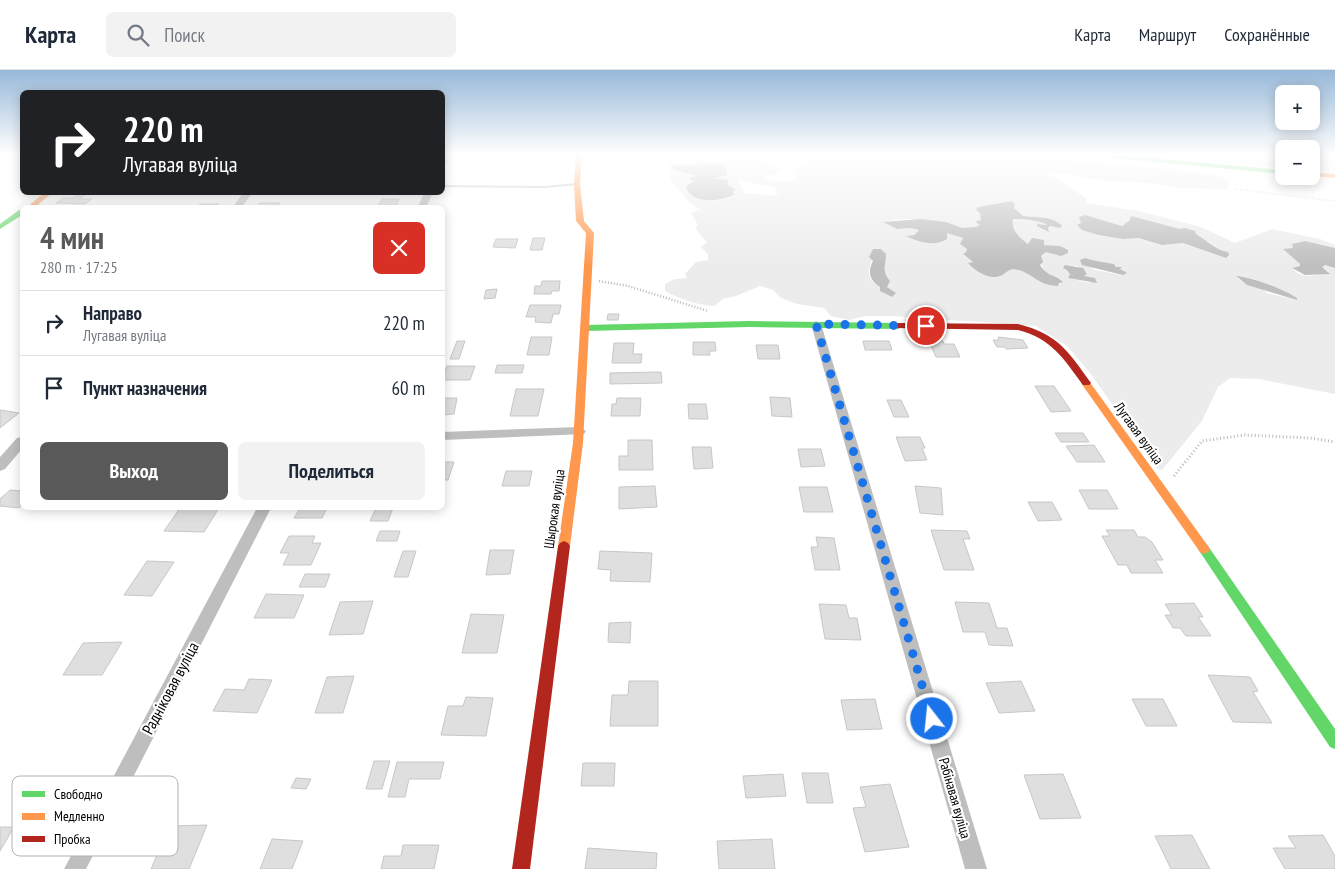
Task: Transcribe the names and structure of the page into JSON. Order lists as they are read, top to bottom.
{
  "streets": {
    "street": [
      "Лугавая вуліца",
      "Шырокая вуліца",
      "Радніковая вуліца",
      "Рабінавая вуліца"
    ]
  },
  "crossings": [
    ["Лугавая вуліца", "Шырокая вуліца"],
    ["Лугавая вуліца", "Рабінавая вуліца"]
  ],
  "legend": ["Свободно", "Медленно", "Пробка"],
  "page": {
    "header": "Карта",
    "search": "Поиск",
    "nav": ["Карта", "Маршрут", "Сохранённые"],
    "map_buttons": ["+", "−"],
    "turn": ["220 m", "Лугавая вуліца"],
    "heading": ["4 мин", "280 m · 17:25"],
    "list": [
      {
        "name": "Направо",
        "note": "Лугавая вуліца",
        "value": "220 m"
      },
      {
        "name": "Пункт назначения",
        "value": "60 m"
      }
    ],
    "buttons": ["Выход", "Поделиться"]
  }
}
